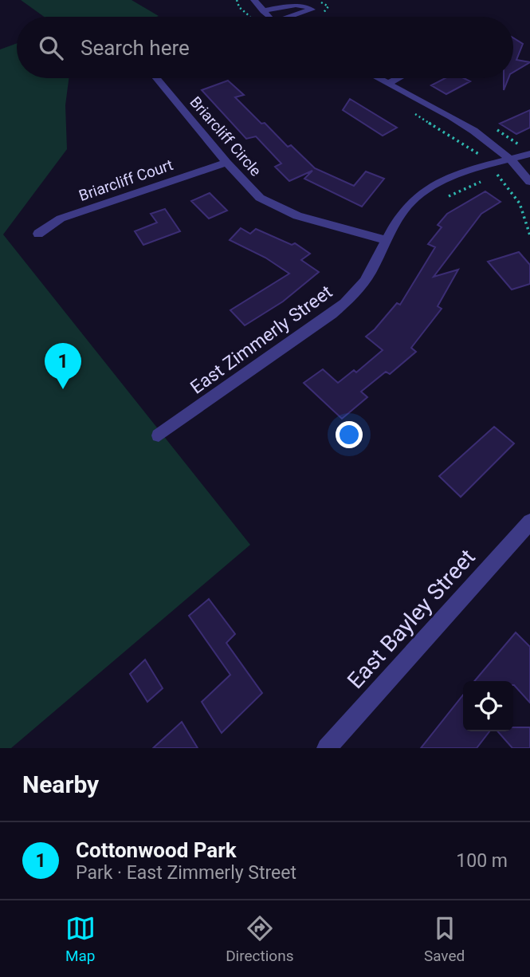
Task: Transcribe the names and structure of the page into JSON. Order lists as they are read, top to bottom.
{
  "streets": {
    "street": [
      "Briarcliff Circle",
      "Briarcliff Court",
      "East Zimmerly Street",
      "East Bayley Street"
    ]
  },
  "crossings": [
    ["Briarcliff Circle", "Briarcliff Court"],
    ["Briarcliff Circle", "East Zimmerly Street"]
  ],
  "page": {
    "search": "Search here",
    "pins": "1",
    "heading": "Nearby",
    "list": [
      {
        "mark": "1",
        "name": "Cottonwood Park",
        "note": "Park · East Zimmerly Street",
        "value": "100 m"
      }
    ],
    "nav": ["Map", "Directions", "Saved"]
  }
}
